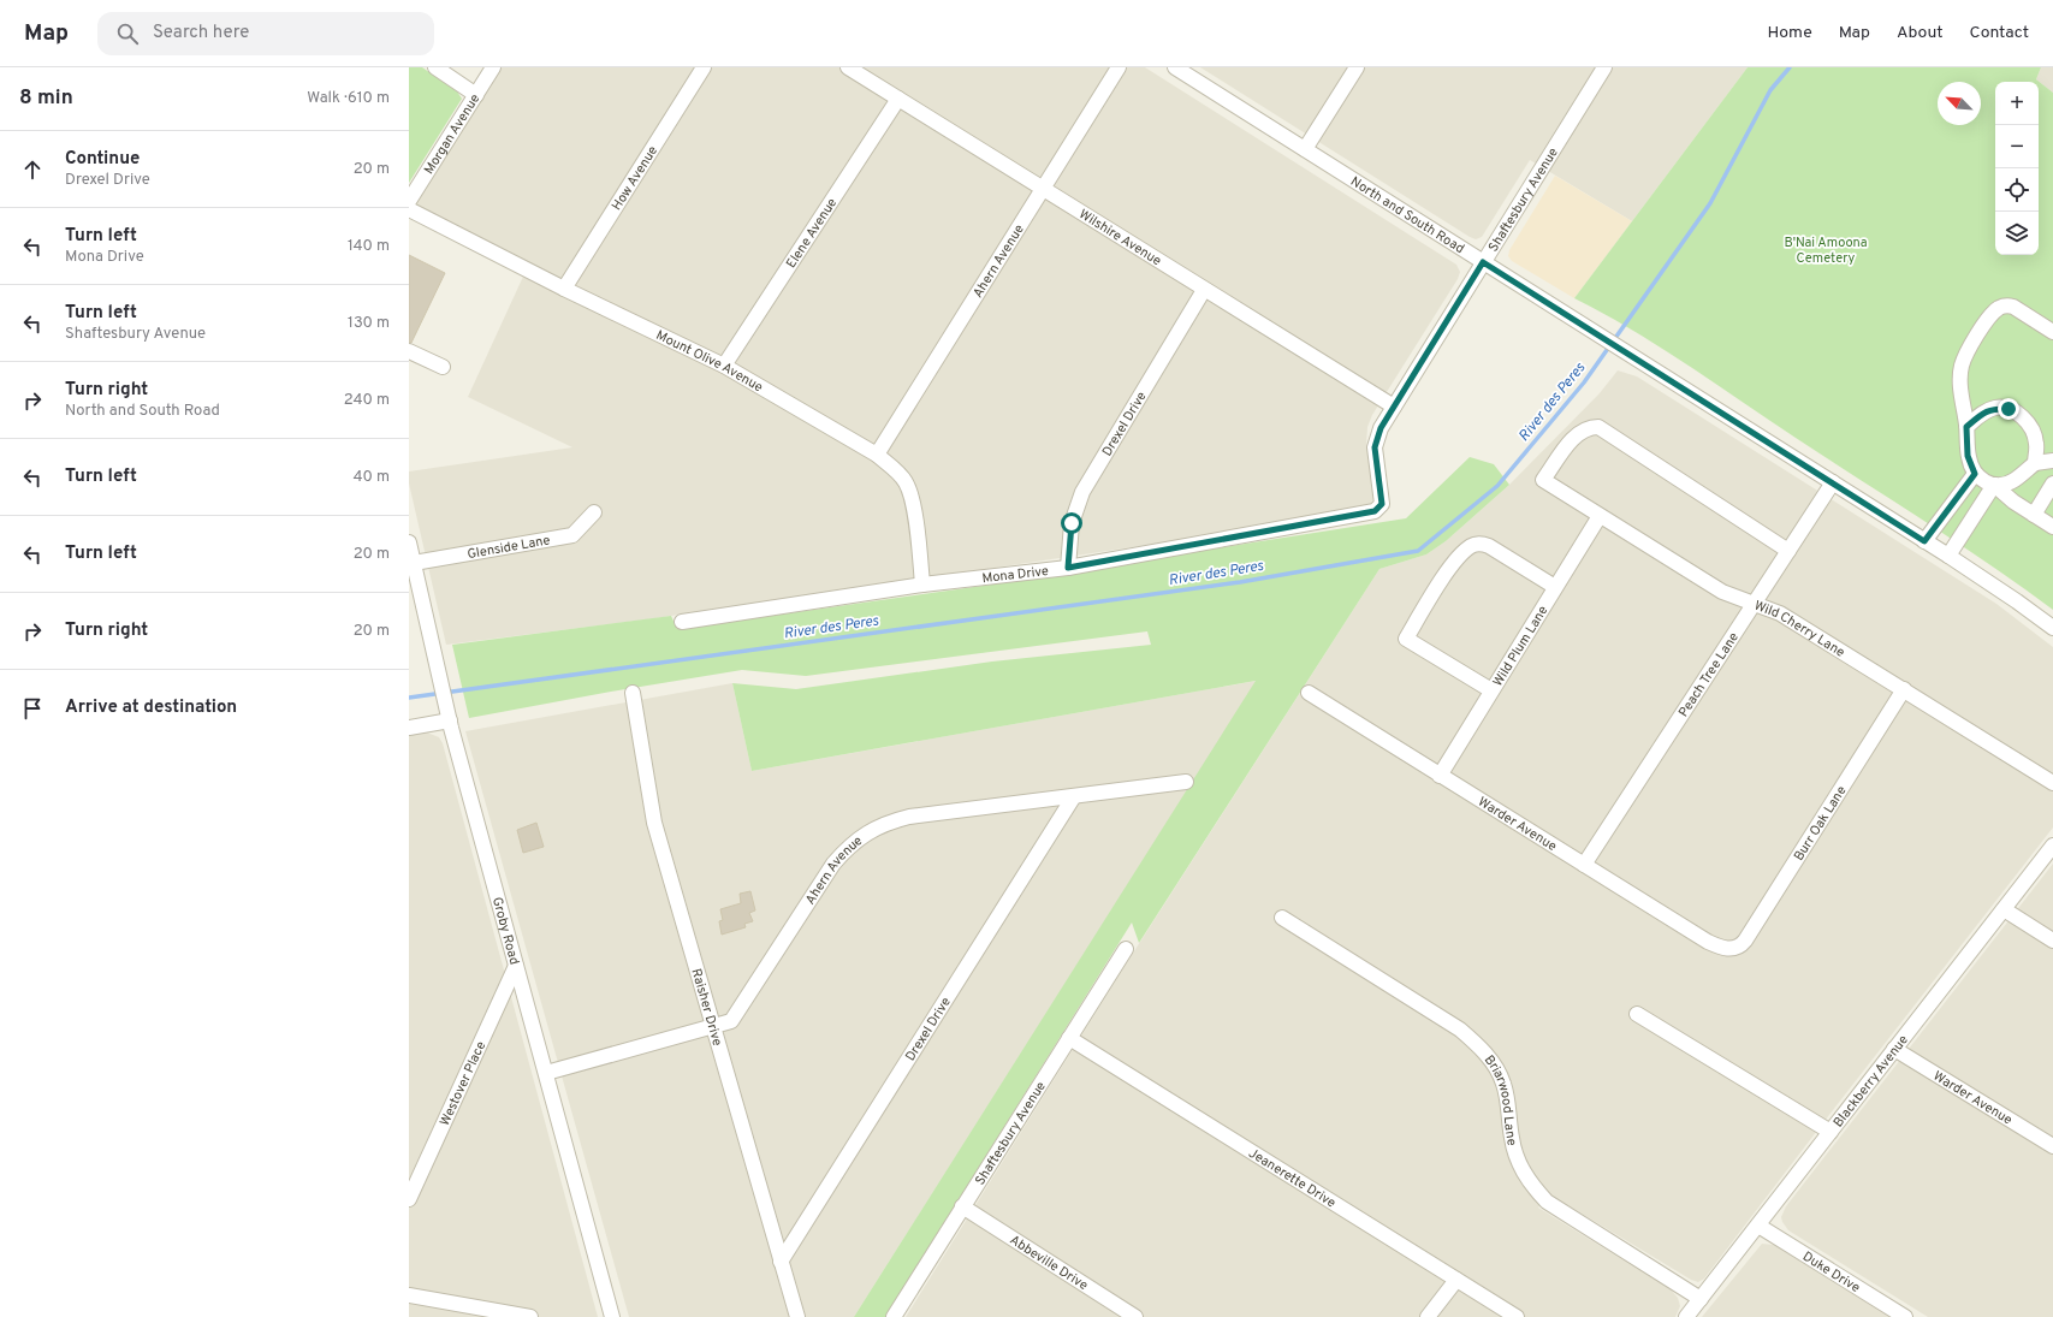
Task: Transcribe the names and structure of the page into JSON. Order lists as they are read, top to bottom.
{
  "streets": {
    "street": [
      "Morgan Avenue",
      "How Avenue",
      "Shaftesbury Avenue",
      "North and South Road",
      "Elene Avenue",
      "Wilshire Avenue",
      "Ahern Avenue",
      "Mount Olive Avenue",
      "Drexel Drive",
      "Glenside Lane",
      "Mona Drive",
      "Wild Cherry Lane",
      "Wild Plum Lane",
      "Peach Tree Lane",
      "Burr Oak Lane",
      "Warder Avenue",
      "Groby Road",
      "Raisher Drive",
      "Blackberry Avenue",
      "Westover Place",
      "Briarwood Lane",
      "Jeanerette Drive",
      "Abbeville Drive",
      "Duke Drive"
    ]
  },
  "crossings": [
    ["How Avenue", "Mount Olive Avenue"],
    ["Shaftesbury Avenue", "North and South Road"],
    ["Shaftesbury Avenue", "Wilshire Avenue"],
    ["Shaftesbury Avenue", "Mona Drive"],
    ["Shaftesbury Avenue", "Jeanerette Drive"],
    ["Shaftesbury Avenue", "Abbeville Drive"],
    ["North and South Road", "Peach Tree Lane"],
    ["Elene Avenue", "Wilshire Avenue"],
    ["Elene Avenue", "Mount Olive Avenue"],
    ["Wilshire Avenue", "Ahern Avenue"],
    ["Wilshire Avenue", "Drexel Drive"],
    ["Ahern Avenue", "Mount Olive Avenue"],
    ["Ahern Avenue", "Drexel Drive"],
    ["Ahern Avenue", "Groby Road"],
    ["Ahern Avenue", "Raisher Drive"],
    ["Mount Olive Avenue", "Mona Drive"],
    ["Drexel Drive", "Mona Drive"],
    ["Drexel Drive", "Raisher Drive"],
    ["Glenside Lane", "Groby Road"],
    ["Wild Cherry Lane", "Wild Plum Lane"],
    ["Wild Cherry Lane", "Peach Tree Lane"],
    ["Wild Cherry Lane", "Burr Oak Lane"],
    ["Wild Plum Lane", "Warder Avenue"],
    ["Peach Tree Lane", "Warder Avenue"],
    ["Burr Oak Lane", "Warder Avenue"],
    ["Warder Avenue", "Blackberry Avenue"],
    ["Groby Road", "Westover Place"],
    ["Blackberry Avenue", "Briarwood Lane"],
    ["Blackberry Avenue", "Duke Drive"]
  ],
  "water": ["River des Peres"],
  "parks": ["B'Nai Amoona Cemetery"],
  "north": "top left",
  "page": {
    "header": "Map",
    "search": "Search here",
    "nav": [
      "Home",
      "Map",
      "About",
      "Contact"
    ],
    "heading": ["8 min", "Walk · 610 m"],
    "map_buttons": ["+", "−"],
    "list": [
      ["Continue", "Drexel Drive", "20 m"],
      ["Turn left", "Mona Drive", "140 m"],
      ["Turn left", "Shaftesbury Avenue", "130 m"],
      ["Turn right", "North and South Road", "240 m"],
      ["Turn left", "40 m"],
      ["Turn left", "20 m"],
      ["Turn right", "20 m"],
      "Arrive at destination"
    ]
  }
}
